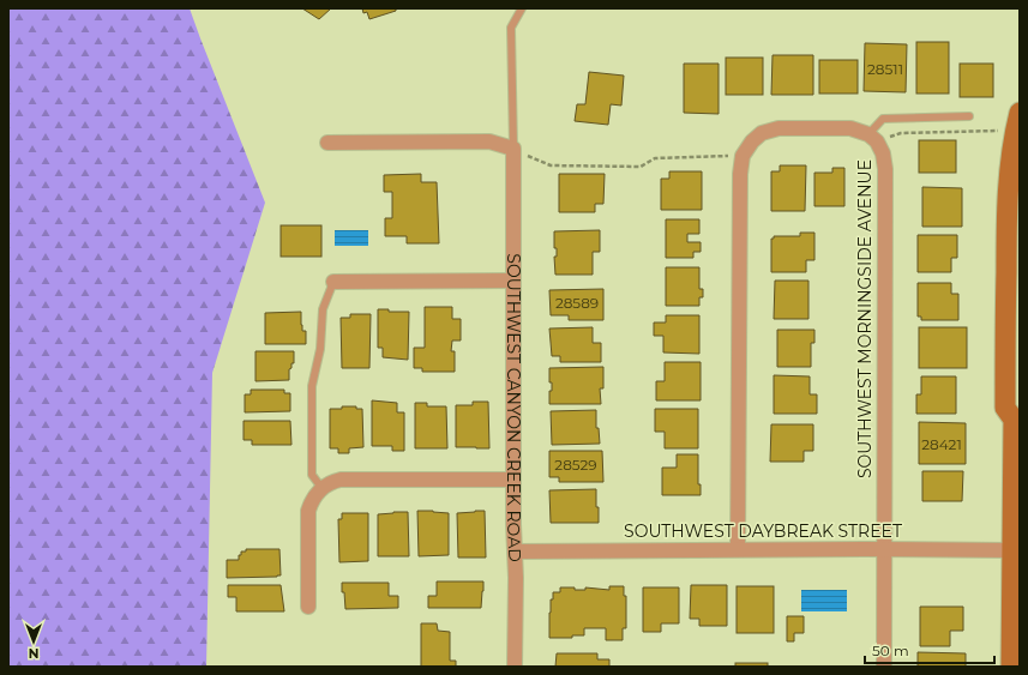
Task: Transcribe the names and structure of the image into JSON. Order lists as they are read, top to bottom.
{
  "streets": {
    "street": ["SOUTHWEST MORNINGSIDE AVENUE", "SOUTHWEST CANYON CREEK ROAD", "SOUTHWEST DAYBREAK STREET"]
  },
  "crossings": [
    ["SOUTHWEST MORNINGSIDE AVENUE", "SOUTHWEST DAYBREAK STREET"],
    ["SOUTHWEST CANYON CREEK ROAD", "SOUTHWEST DAYBREAK STREET"]
  ],
  "house_numbers": [
    "28511",
    "28589",
    "28421",
    "28529"
  ],
  "scale_bar": "50 m",
  "north": "bottom"
}
